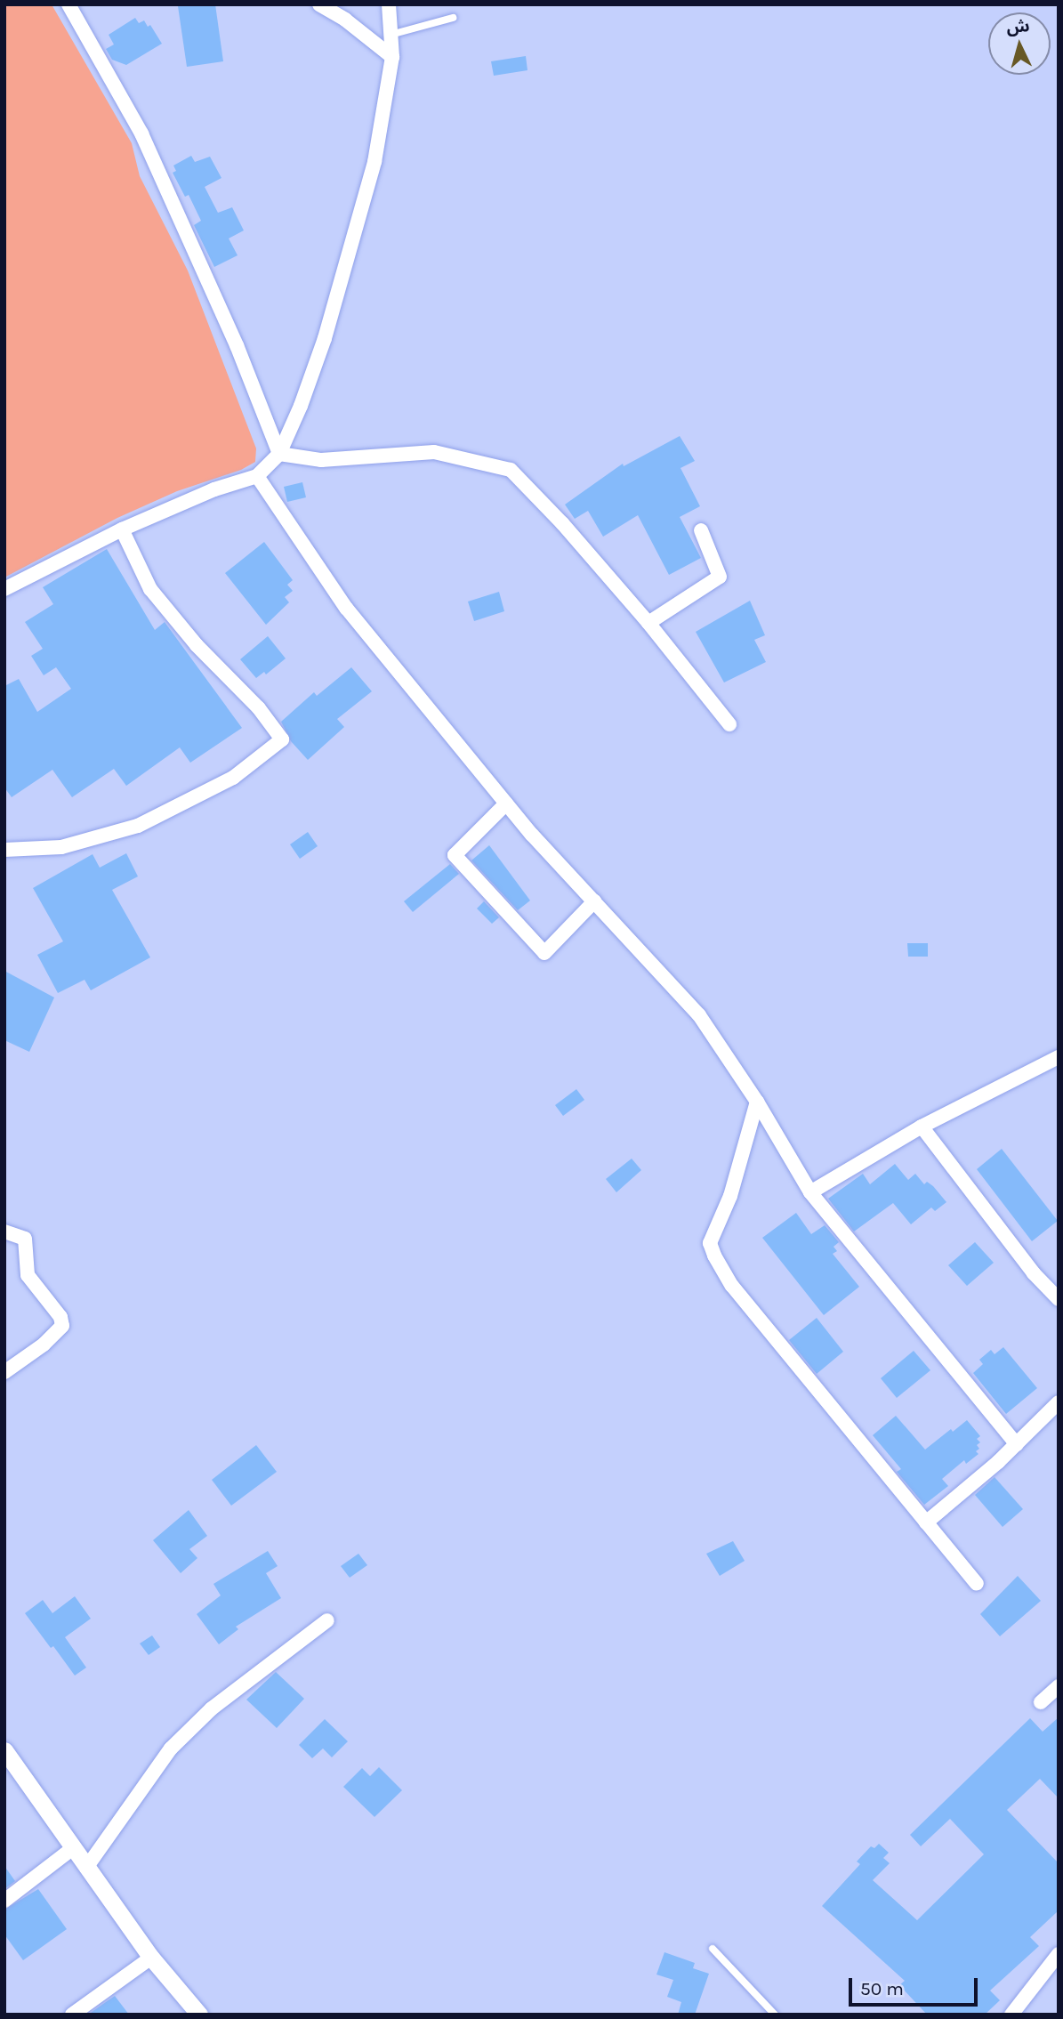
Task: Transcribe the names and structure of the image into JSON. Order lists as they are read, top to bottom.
{
  "scale_bar": "50 m",
  "north": "top"
}
